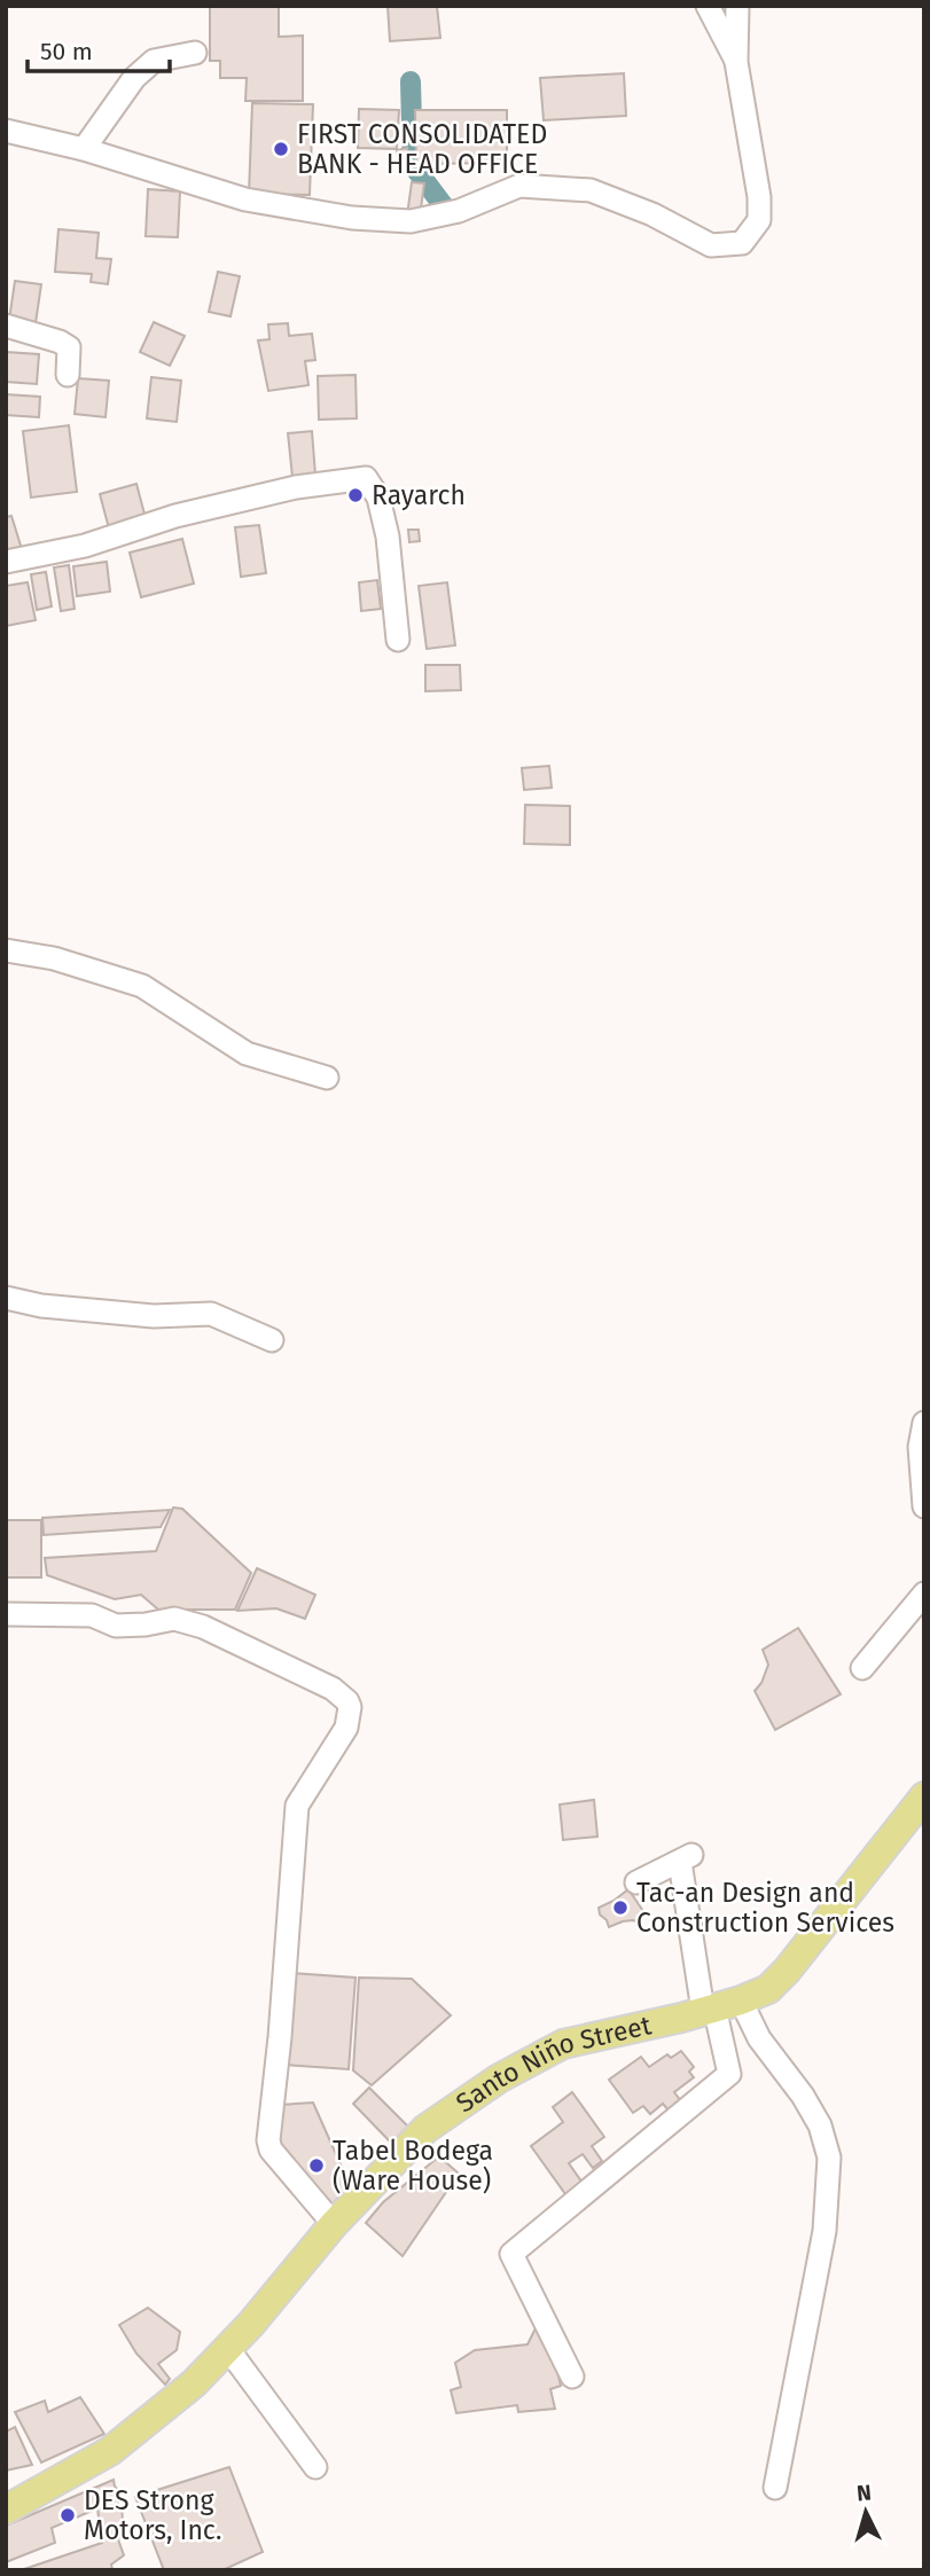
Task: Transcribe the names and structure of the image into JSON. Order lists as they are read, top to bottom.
{
  "streets": {
    "main road": ["Santo Niño Street"]
  },
  "places": [
    "FIRST CONSOLIDATED BANK - HEAD OFFICE",
    "Rayarch",
    "Tac-an Design and Construction Services",
    "Tabel Bodega (Ware House)",
    "DES Strong Motors, Inc."
  ],
  "scale_bar": "50 m",
  "north": "top"
}
